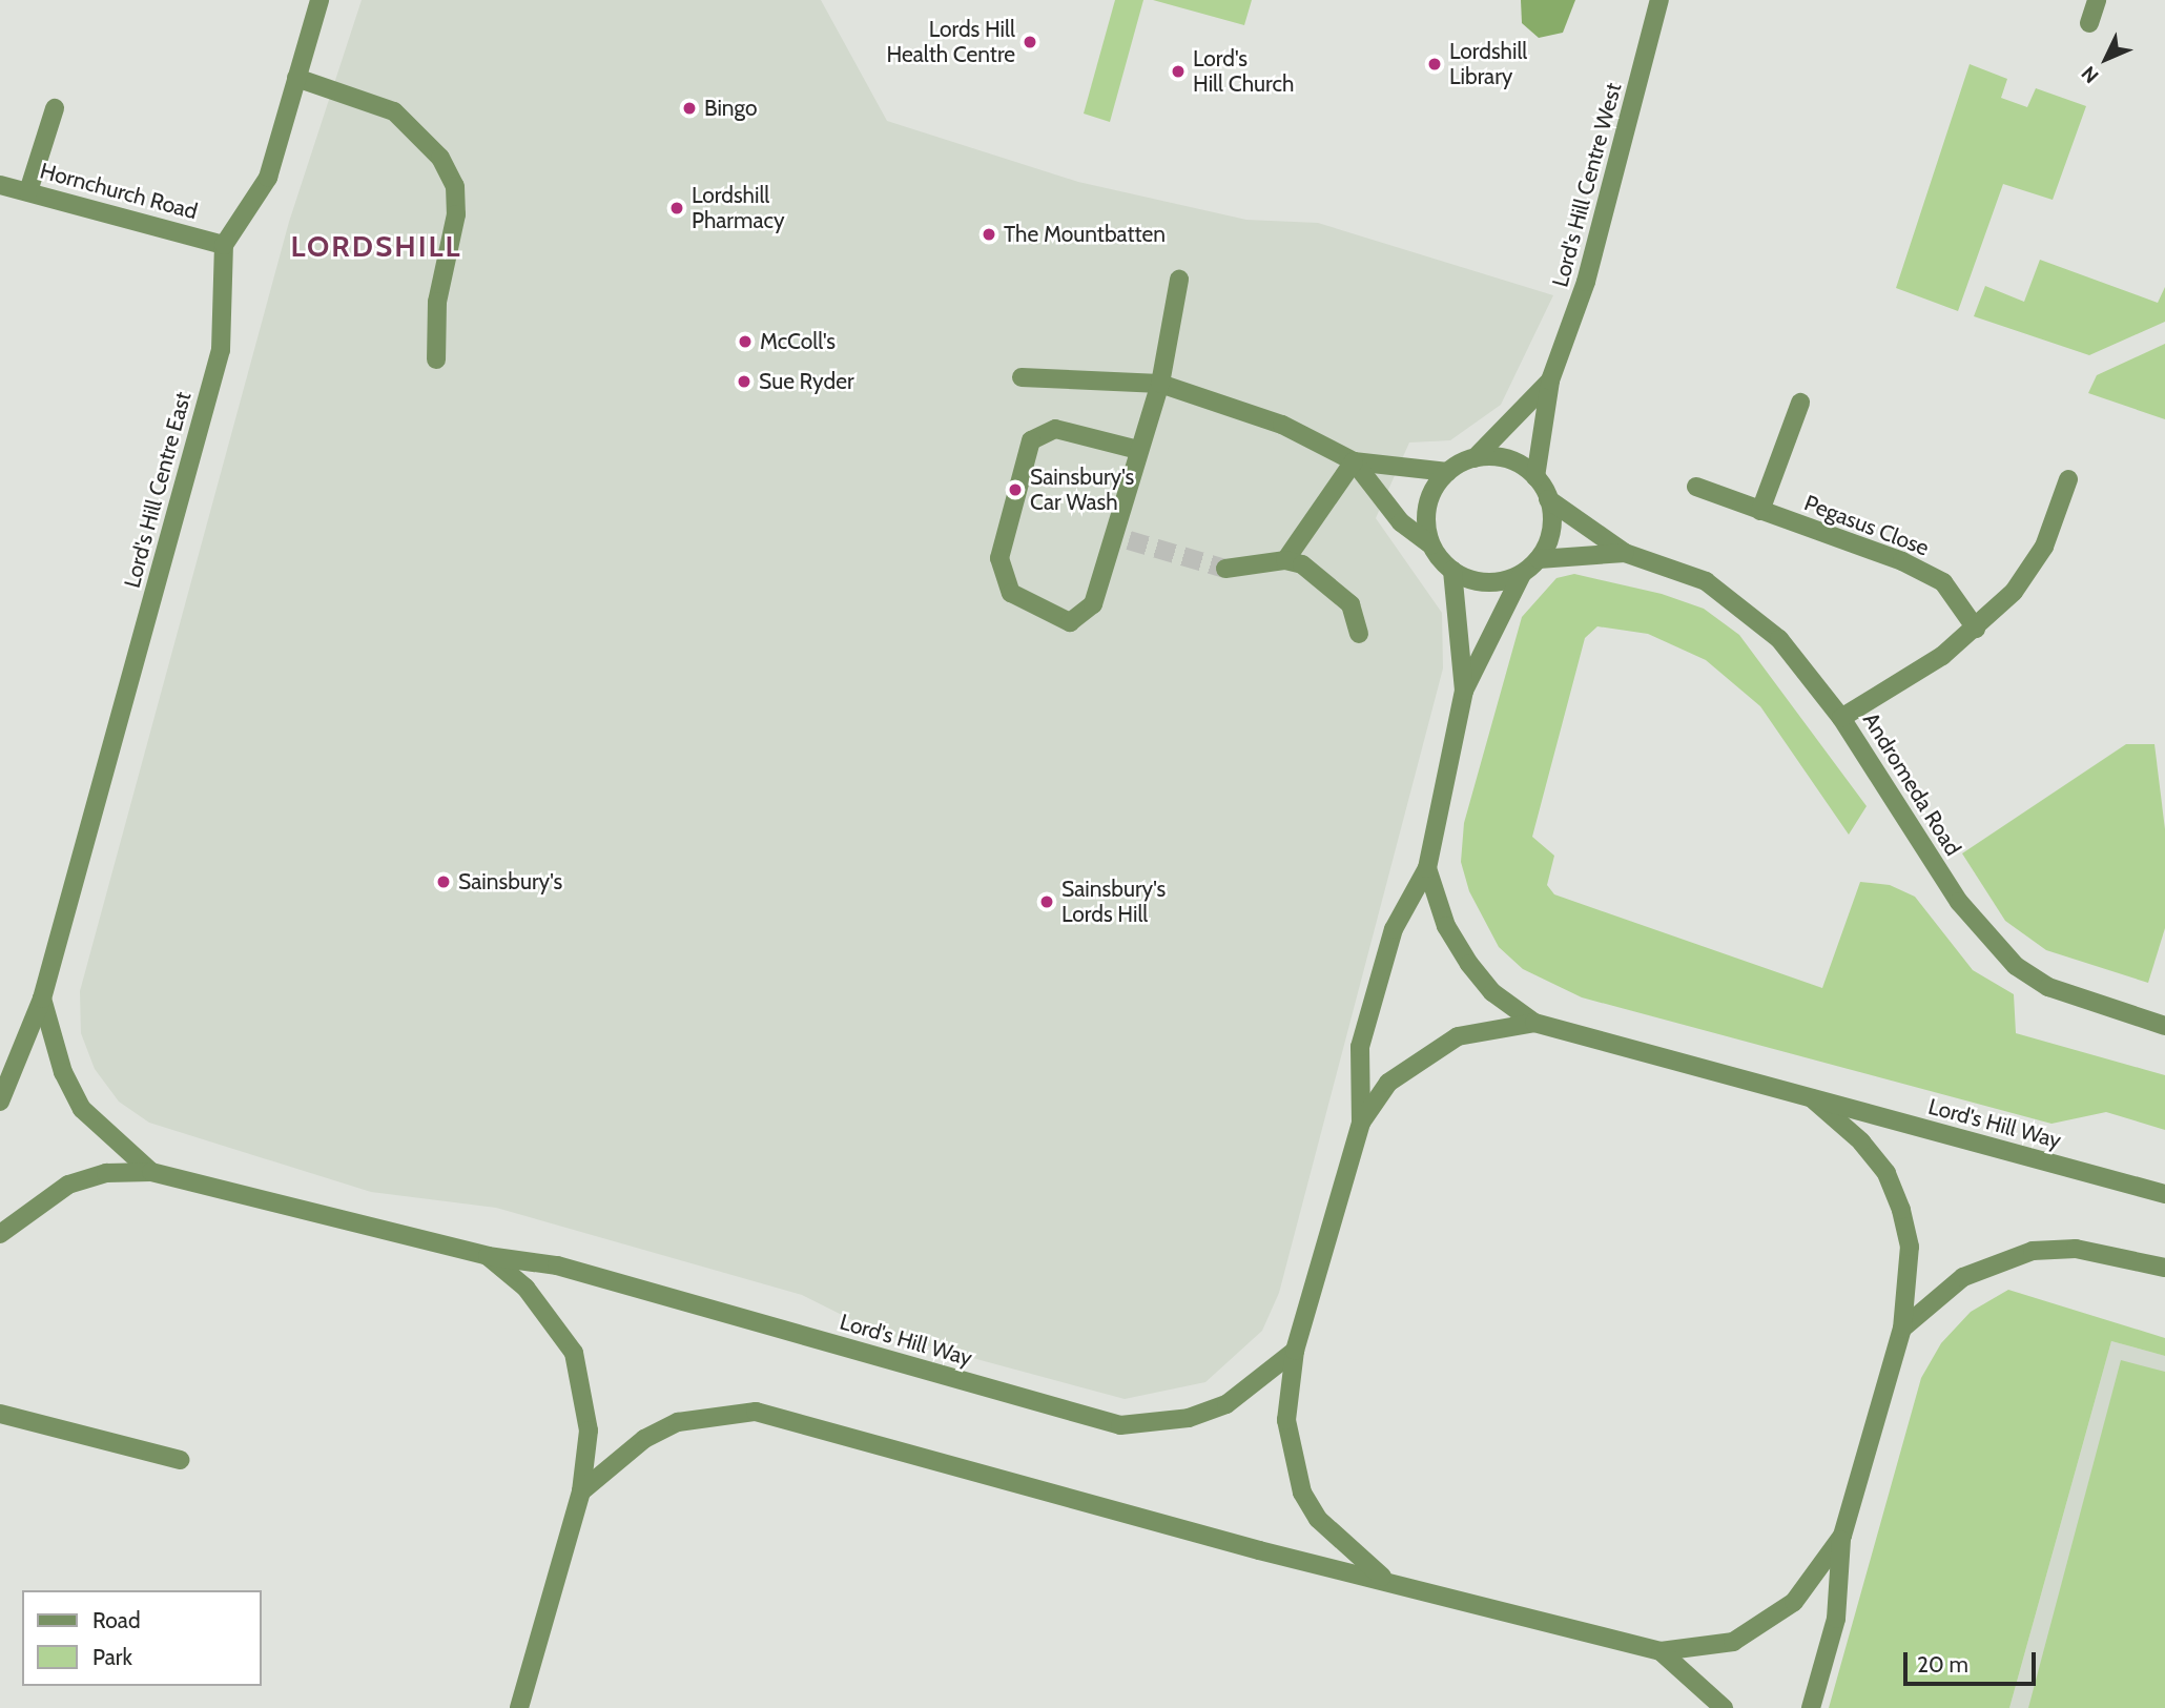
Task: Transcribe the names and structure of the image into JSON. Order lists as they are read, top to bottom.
{
  "streets": {
    "street": [
      "Lord's Hill Centre West",
      "Hornchurch Road",
      "Lord's Hill Centre East",
      "Pegasus Close",
      "Andromeda Road",
      "Lord's Hill Way"
    ]
  },
  "crossings": [
    ["Lord's Hill Centre West", "Andromeda Road"],
    ["Hornchurch Road", "Lord's Hill Centre East"]
  ],
  "districts": ["LORDSHILL"],
  "places": [
    "Lords Hill Health Centre",
    "Lordshill Library",
    "Lord's Hill Church",
    "Bingo",
    "Lordshill Pharmacy",
    "The Mountbatten",
    "McColl's",
    "Sue Ryder",
    "Sainsbury's Car Wash",
    "Sainsbury's",
    "Sainsbury's Lords Hill"
  ],
  "legend": ["Road", "Park"],
  "scale_bar": "20 m",
  "north": "bottom left"
}
